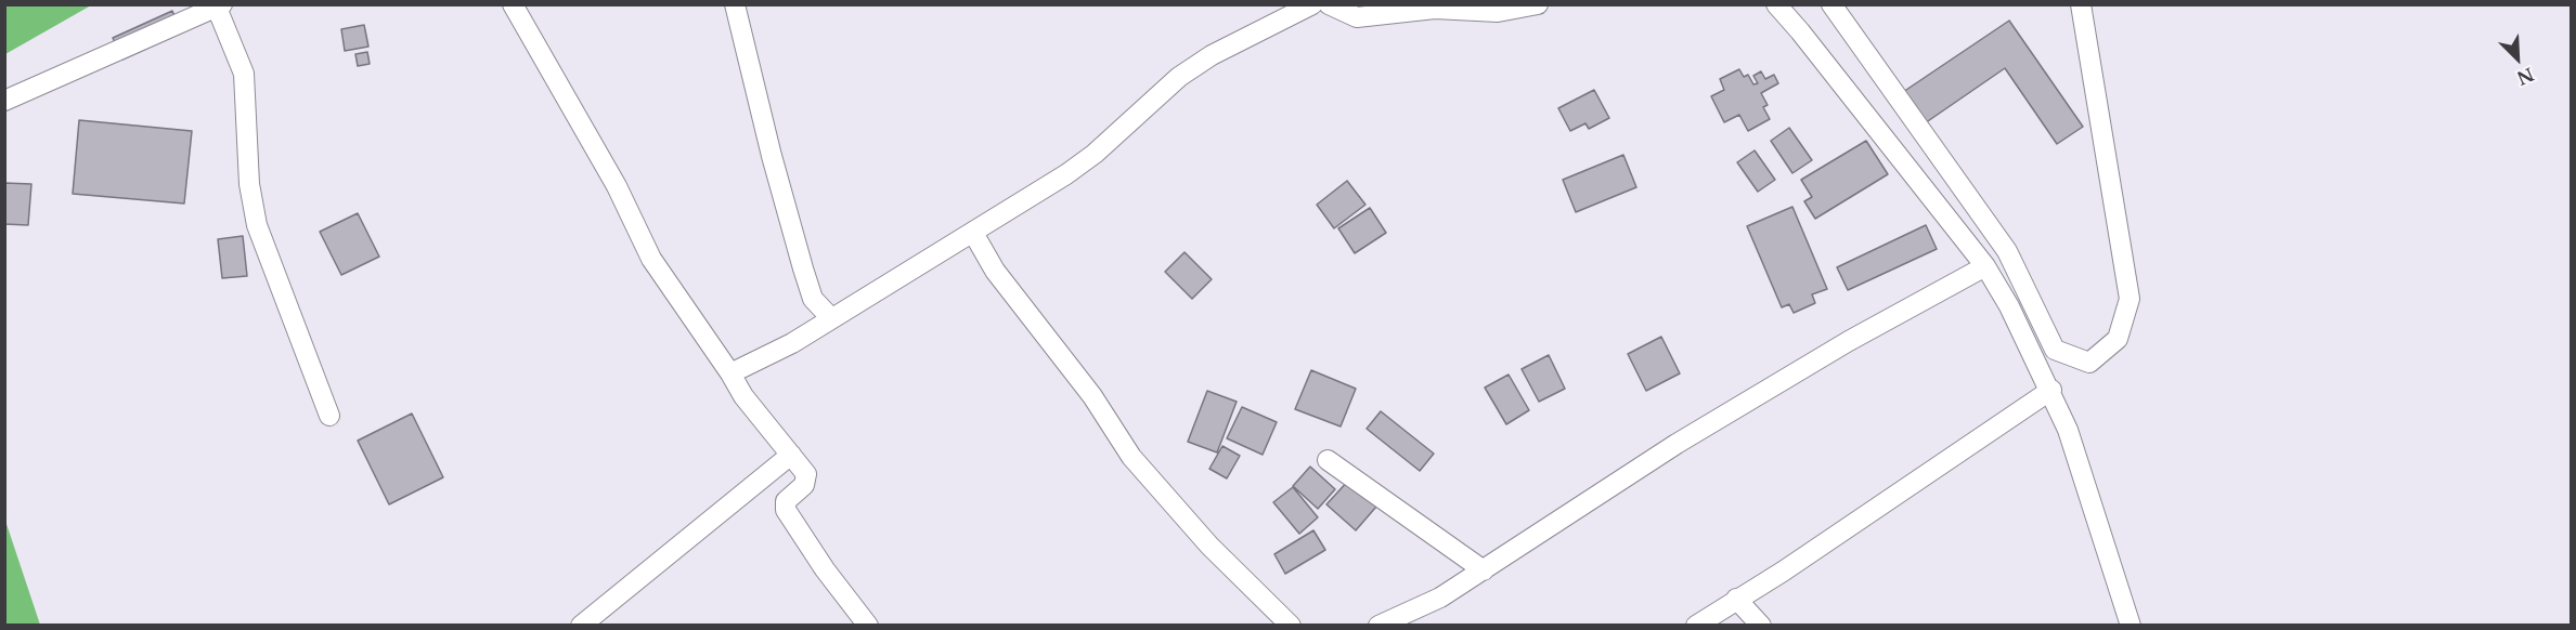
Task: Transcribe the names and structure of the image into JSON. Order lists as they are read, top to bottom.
{
  "north": "bottom right"
}
